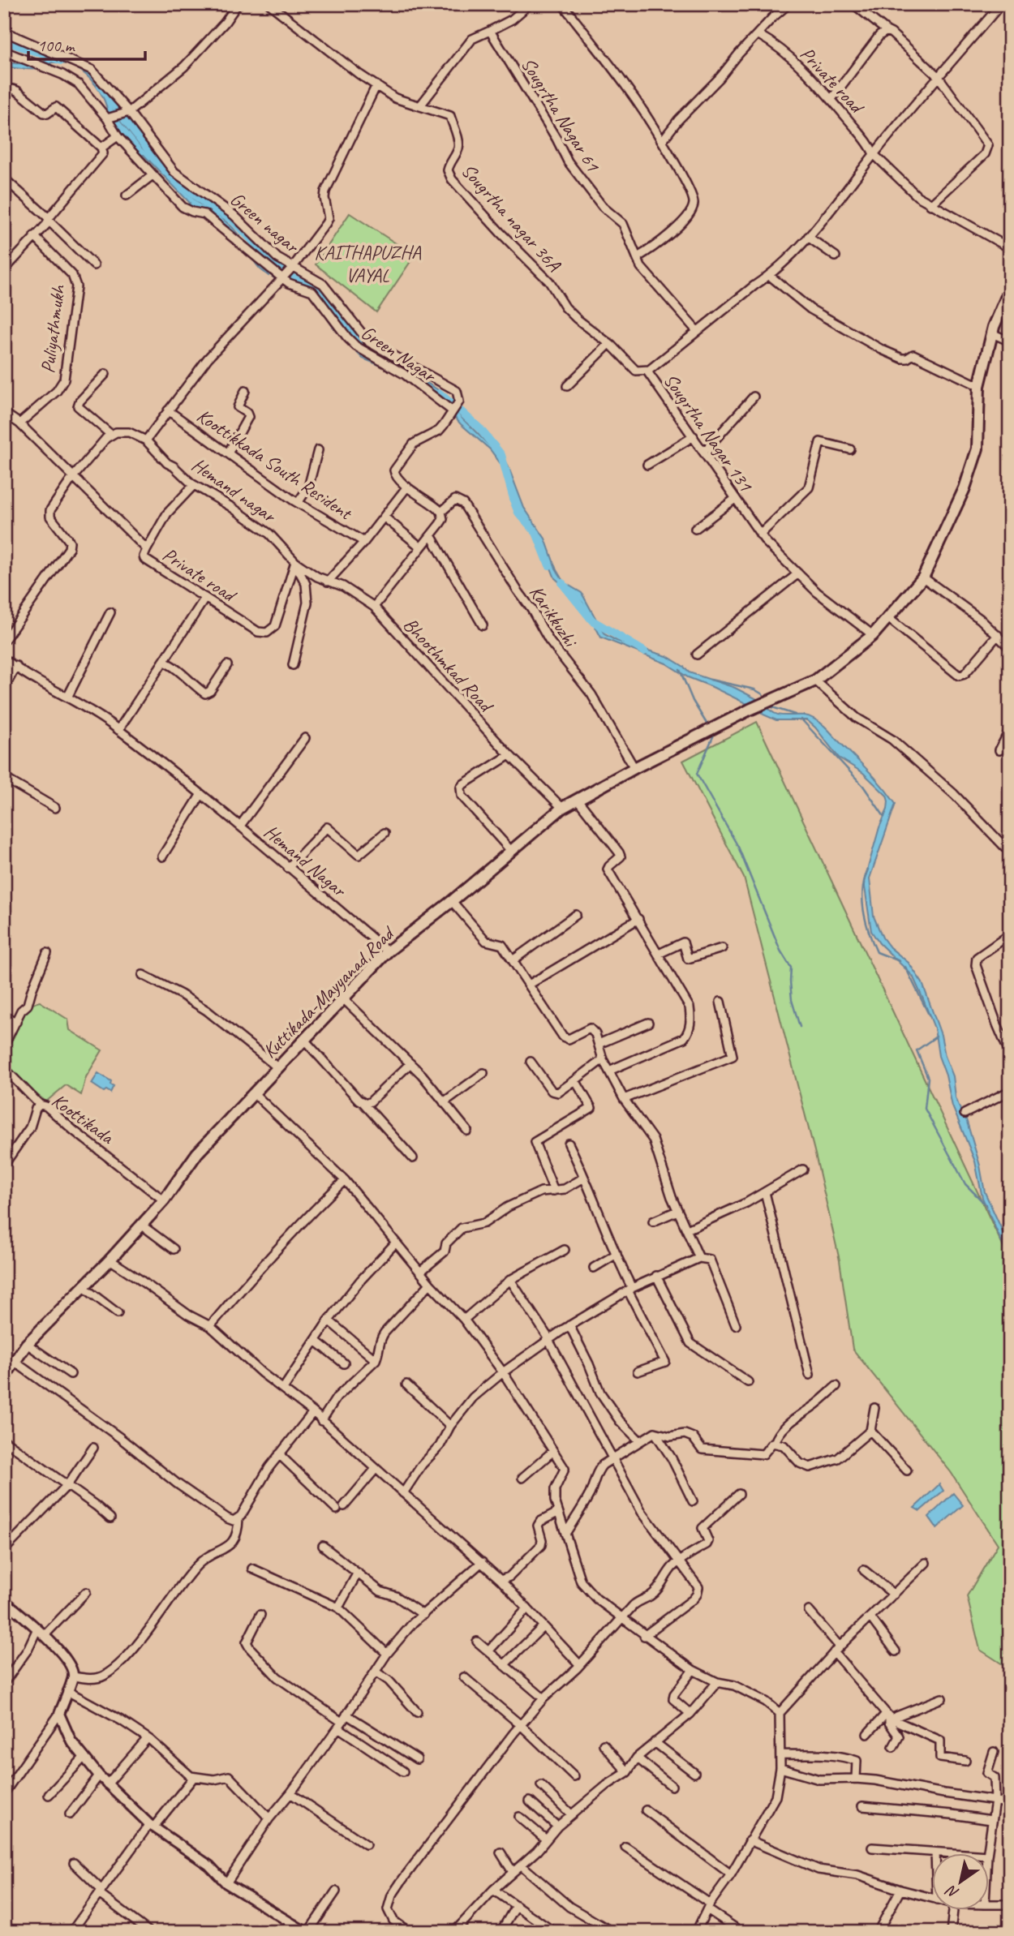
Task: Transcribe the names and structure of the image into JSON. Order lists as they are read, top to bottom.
{
  "streets": {
    "main road": ["Kuttikada-Mayyanad Road"],
    "street": [
      "Private road",
      "Sougrtha Nagar 61",
      "Sougrtha nagar 36A",
      "Green nagar",
      "Puliyathmukh",
      "Green Nagar",
      "Sougrtha Nagar 131",
      "Koottikkada South Resident",
      "Hemand nagar",
      "Karikkuzhi",
      "Bhoothmkad Road",
      "Hemand Nagar",
      "Koottikada"
    ]
  },
  "crossings": [
    ["Private road", "Puliyathmukh"],
    ["Private road", "Sougrtha Nagar 131"],
    ["Private road", "Hemand nagar"],
    ["Private road", "Bhoothmkad Road"],
    ["Sougrtha Nagar 61", "Sougrtha Nagar 131"],
    ["Sougrtha nagar 36A", "Sougrtha Nagar 131"],
    ["Green nagar", "Green Nagar"],
    ["Sougrtha Nagar 131", "Kuttikada-Mayyanad Road"],
    ["Hemand nagar", "Bhoothmkad Road"],
    ["Karikkuzhi", "Kuttikada-Mayyanad Road"],
    ["Bhoothmkad Road", "Kuttikada-Mayyanad Road"],
    ["Hemand Nagar", "Kuttikada-Mayyanad Road"],
    ["Kuttikada-Mayyanad Road", "Koottikada"]
  ],
  "parks": ["KAITHAPUZHA VAYAL"],
  "scale_bar": "100 m",
  "north": "bottom left"
}
